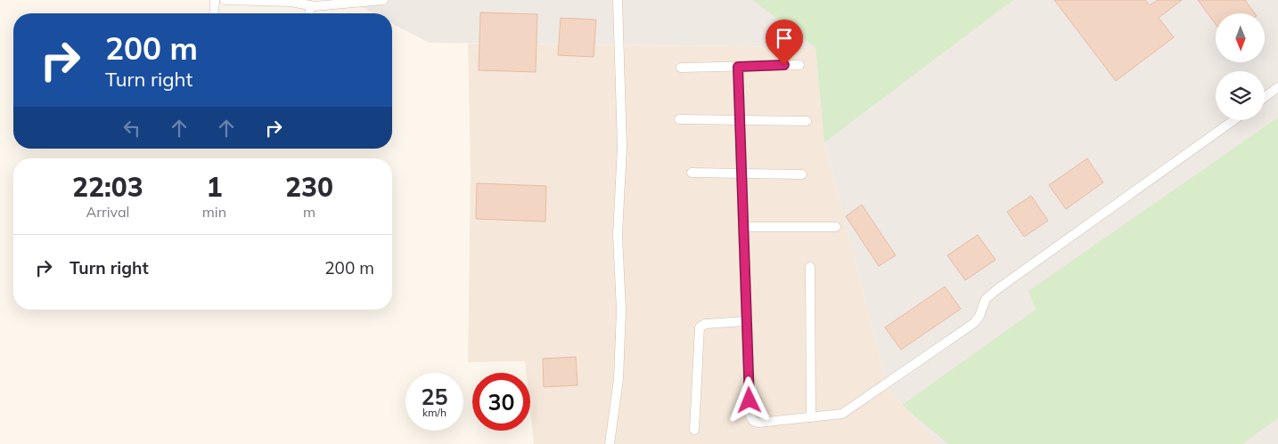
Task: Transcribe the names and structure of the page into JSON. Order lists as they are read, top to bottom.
{
  "north": "bottom",
  "page": {
    "turn": ["200 m", "Turn right"],
    "eta": [
      "22:03",
      "Arrival",
      "1",
      "min",
      "230",
      "m"
    ],
    "list": [
      {
        "name": "Turn right",
        "value": "200 m"
      }
    ],
    "speed": "25 km/h",
    "limit": "30"
  }
}
